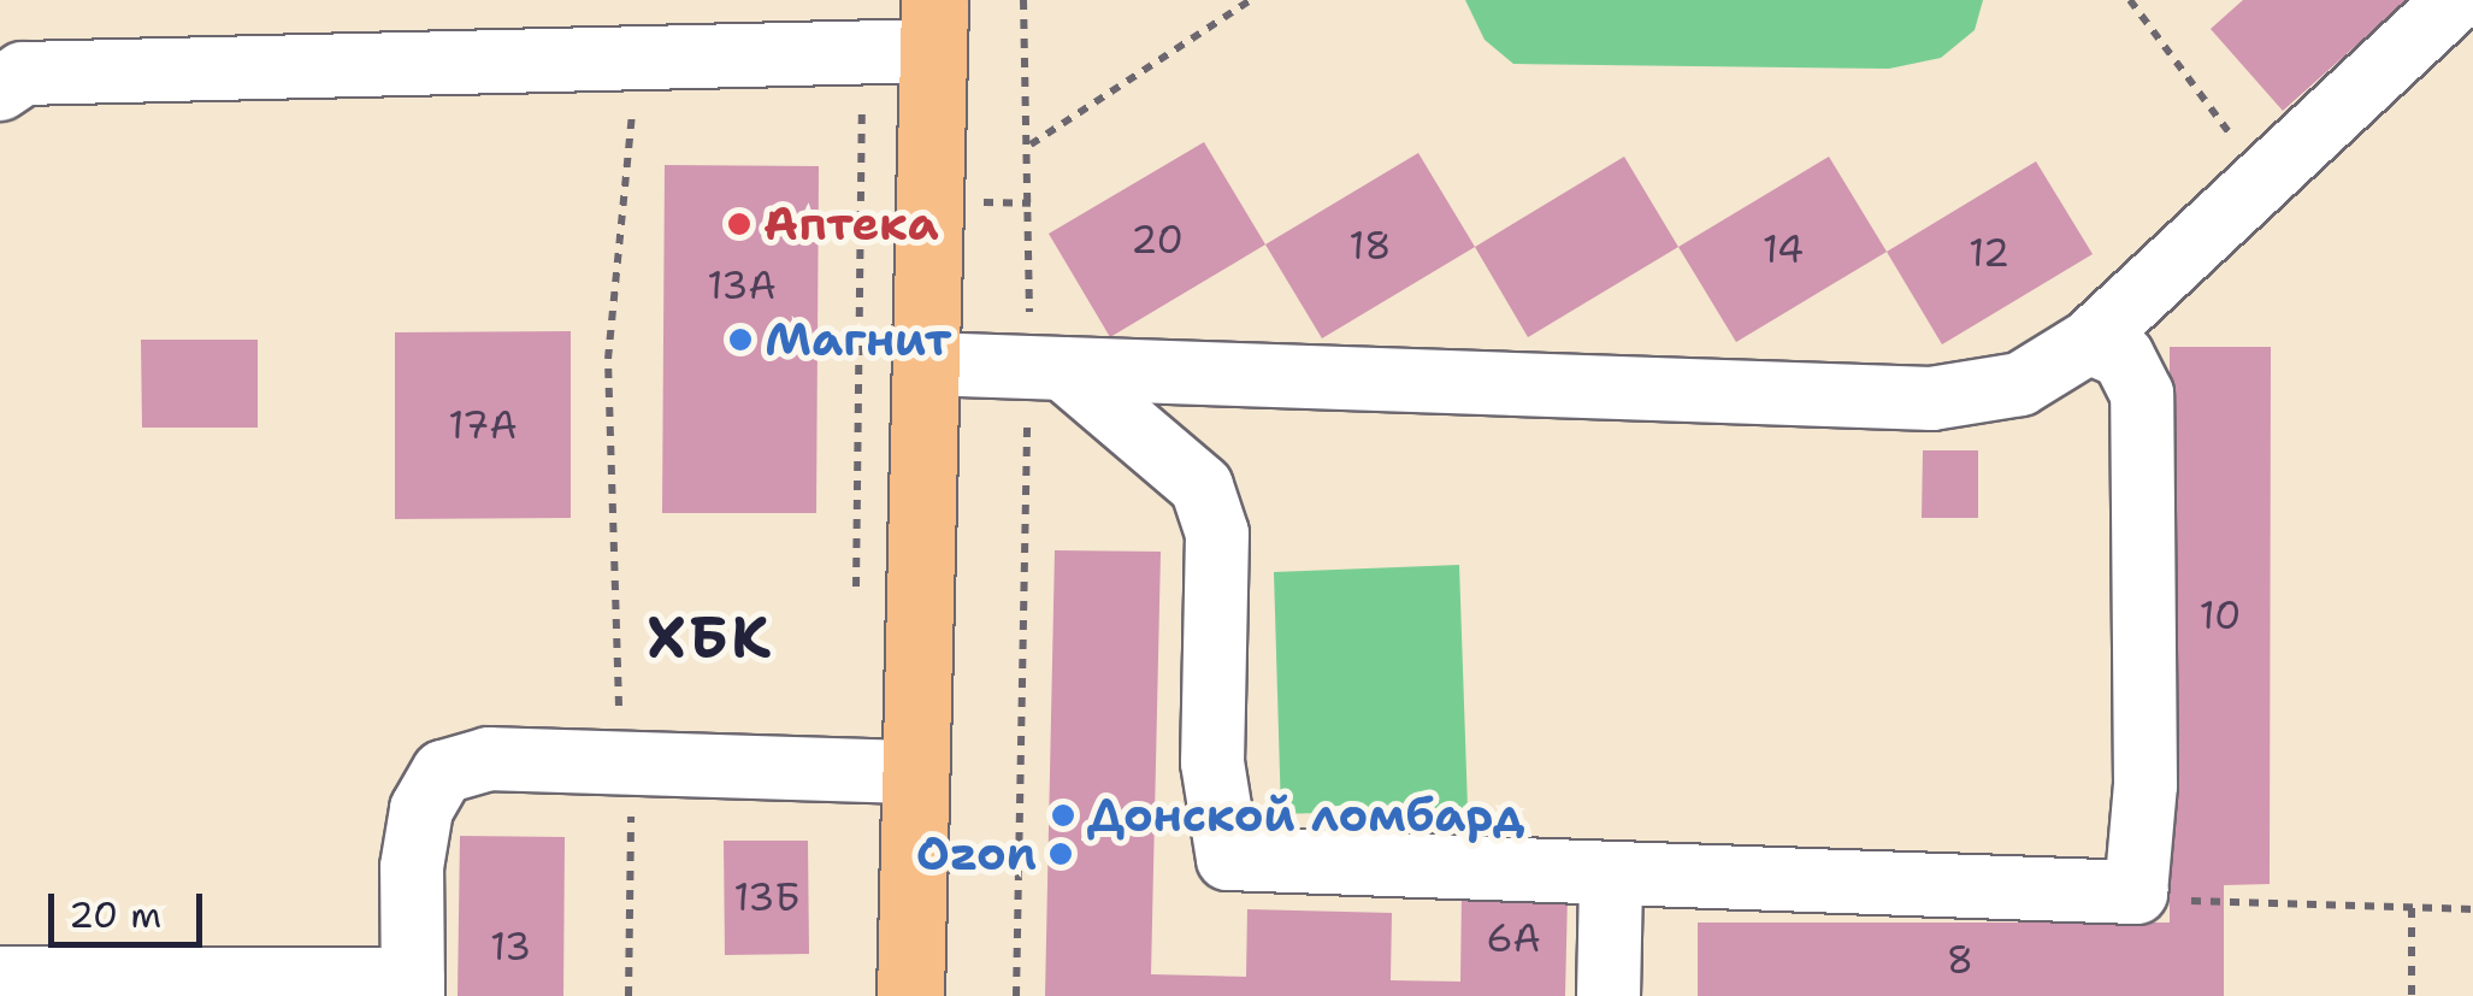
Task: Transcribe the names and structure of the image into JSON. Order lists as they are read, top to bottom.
{
  "districts": ["ХБК"],
  "places": [
    "Аптека",
    "Магнит",
    "Донской ломбард",
    "Ozon"
  ],
  "house_numbers": [
    "20",
    "18",
    "14",
    "12",
    "13А",
    "17А",
    "10",
    "13Б",
    "6А",
    "13",
    "8"
  ],
  "scale_bar": "20 m"
}
